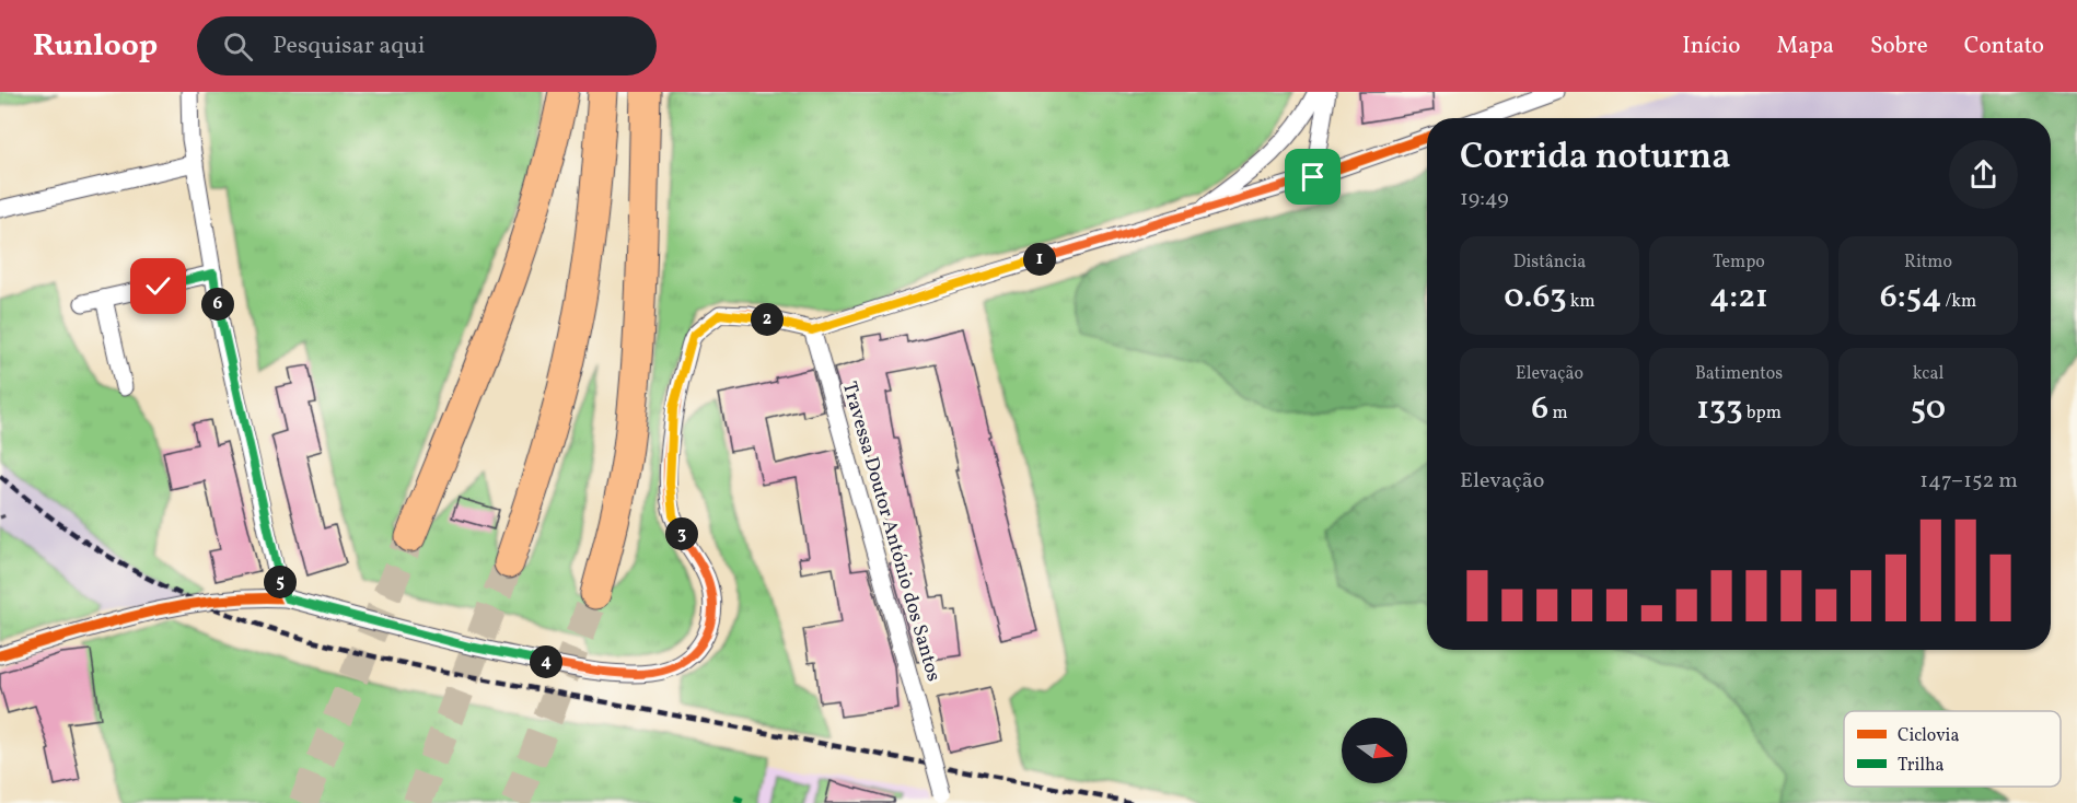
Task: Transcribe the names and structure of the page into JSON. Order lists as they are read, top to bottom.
{
  "streets": {
    "street": ["Travessa Doutor António dos Santos"]
  },
  "legend": ["Ciclovia", "Trilha"],
  "north": "right",
  "page": {
    "header": "Runloop",
    "search": "Pesquisar aqui",
    "nav": [
      "Início",
      "Mapa",
      "Sobre",
      "Contato"
    ],
    "heading": ["Corrida noturna", "19:49"],
    "stats": [
      ["Distância", "0.63 km"],
      ["Tempo", "4:21"],
      ["Ritmo", "6:54 /km"],
      ["Elevação", "6 m"],
      ["Batimentos", "133 bpm"],
      ["kcal", "50"]
    ],
    "pins": [
      "1",
      "6",
      "2",
      "3",
      "5",
      "4"
    ],
    "chart": ["Elevação", "147–152 m"]
  }
}
